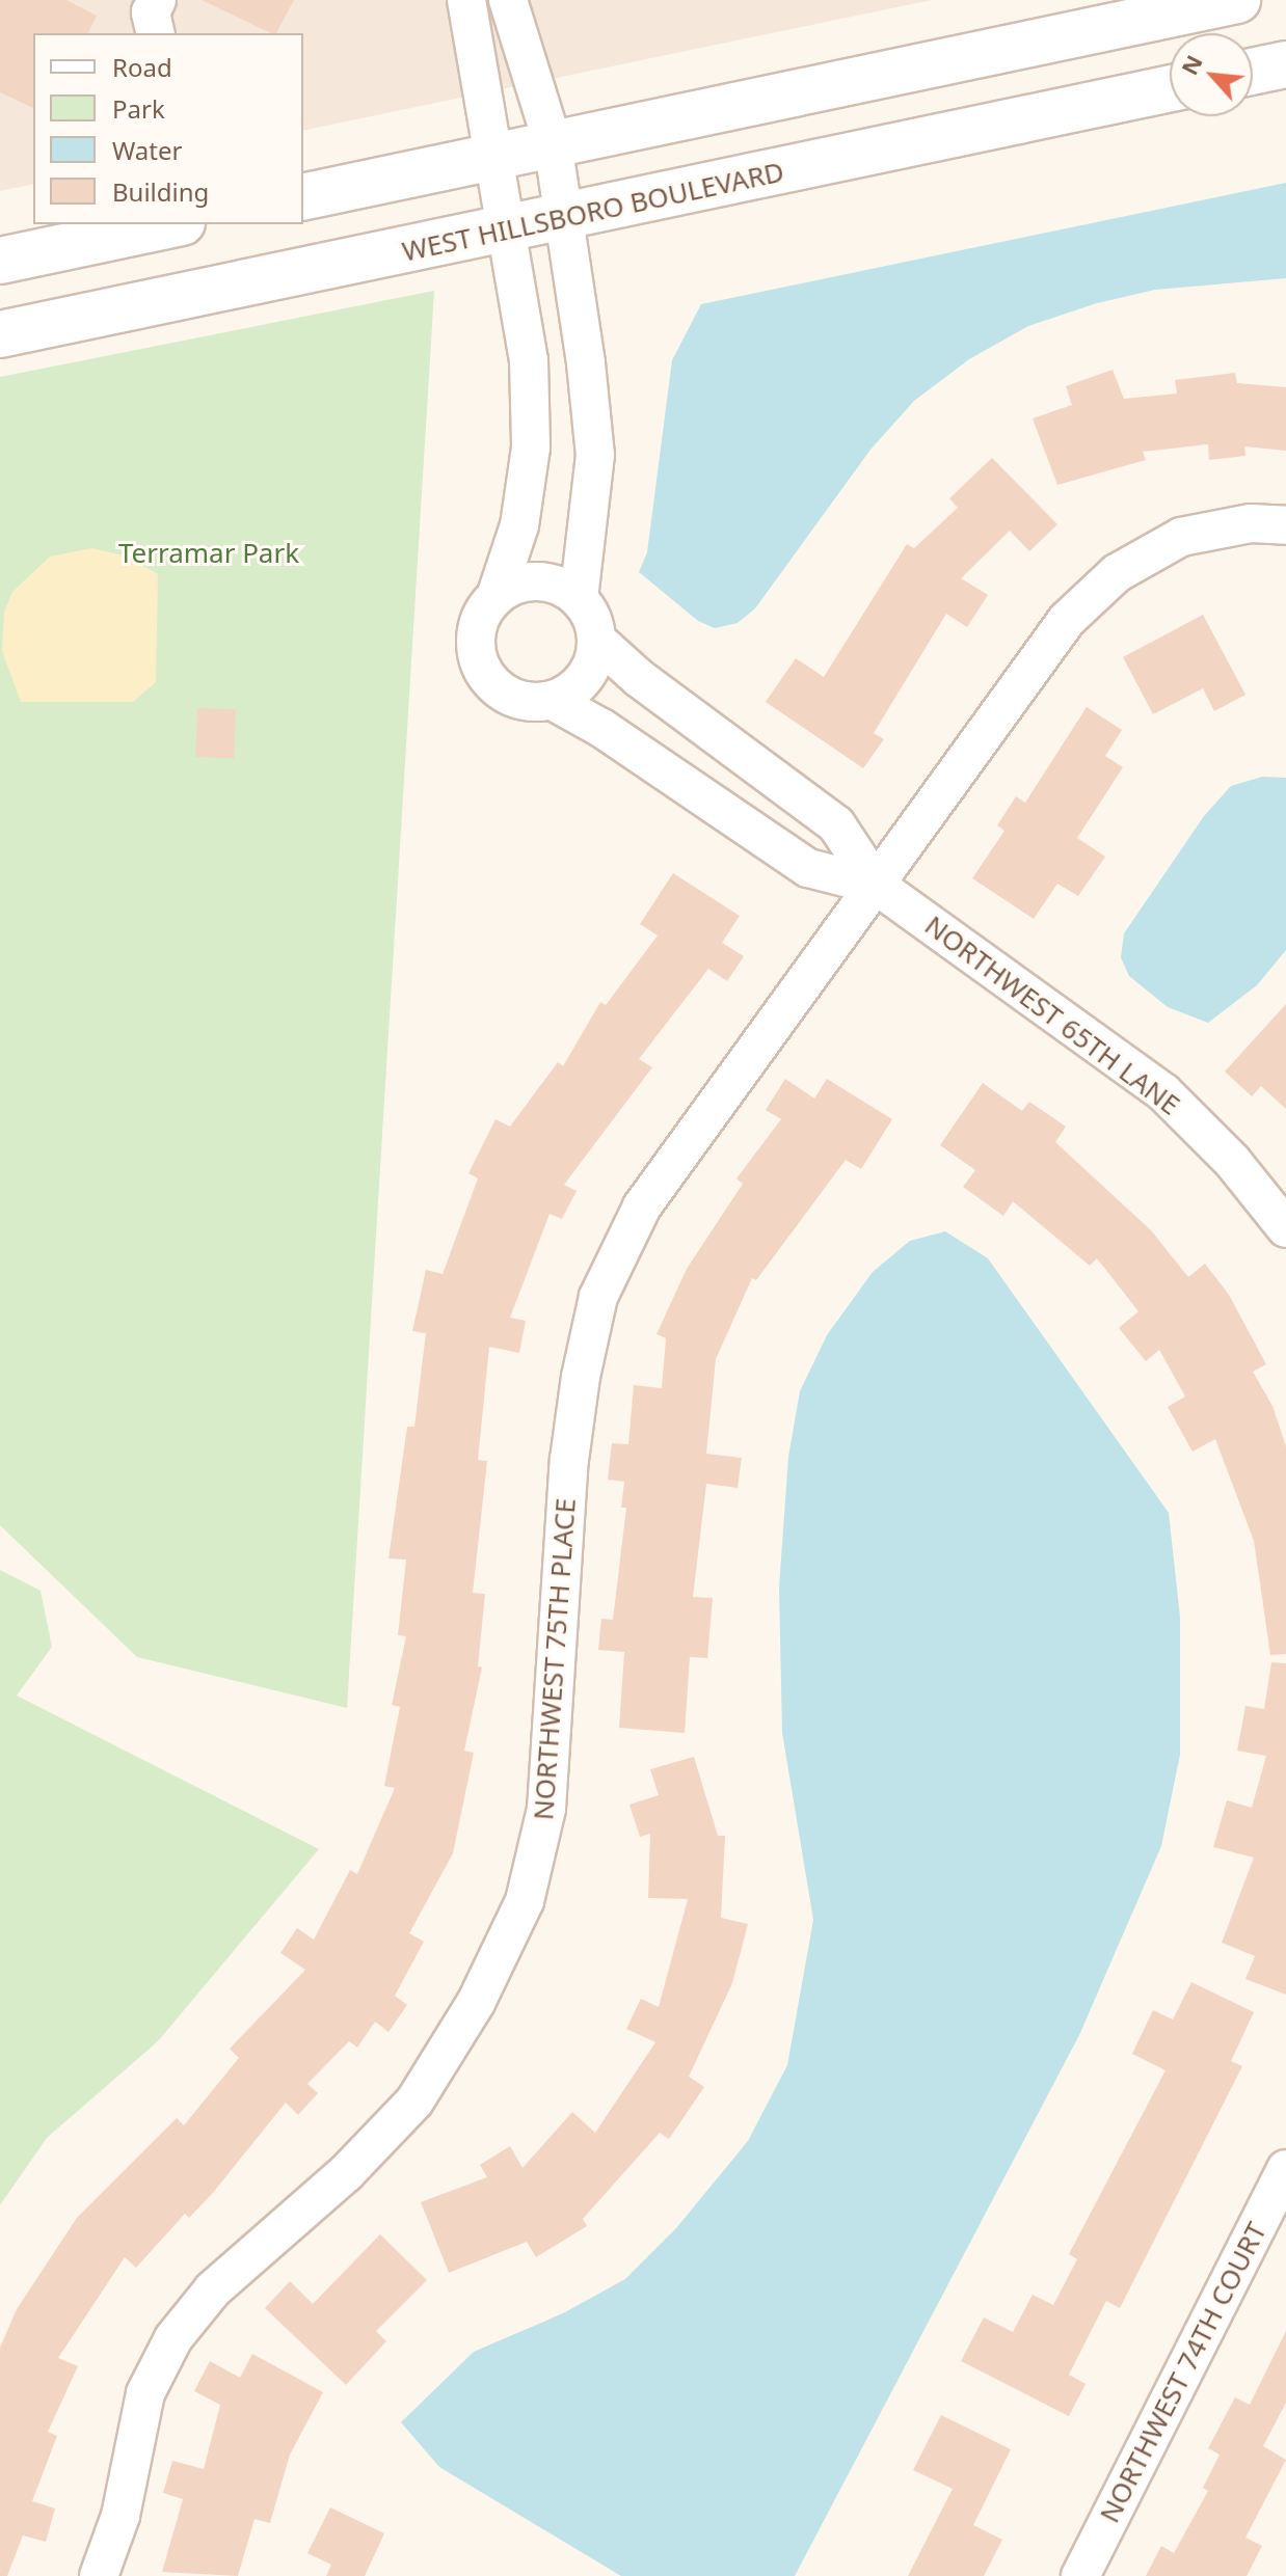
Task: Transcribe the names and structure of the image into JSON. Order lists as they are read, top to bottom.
{
  "streets": {
    "street": [
      "WEST HILLSBORO BOULEVARD",
      "NORTHWEST 65TH LANE",
      "NORTHWEST 75TH PLACE",
      "NORTHWEST 74TH COURT"
    ]
  },
  "crossings": [
    ["NORTHWEST 65TH LANE", "NORTHWEST 75TH PLACE"]
  ],
  "parks": ["Terramar Park"],
  "legend": [
    "Road",
    "Park",
    "Water",
    "Building"
  ],
  "north": "top left"
}
